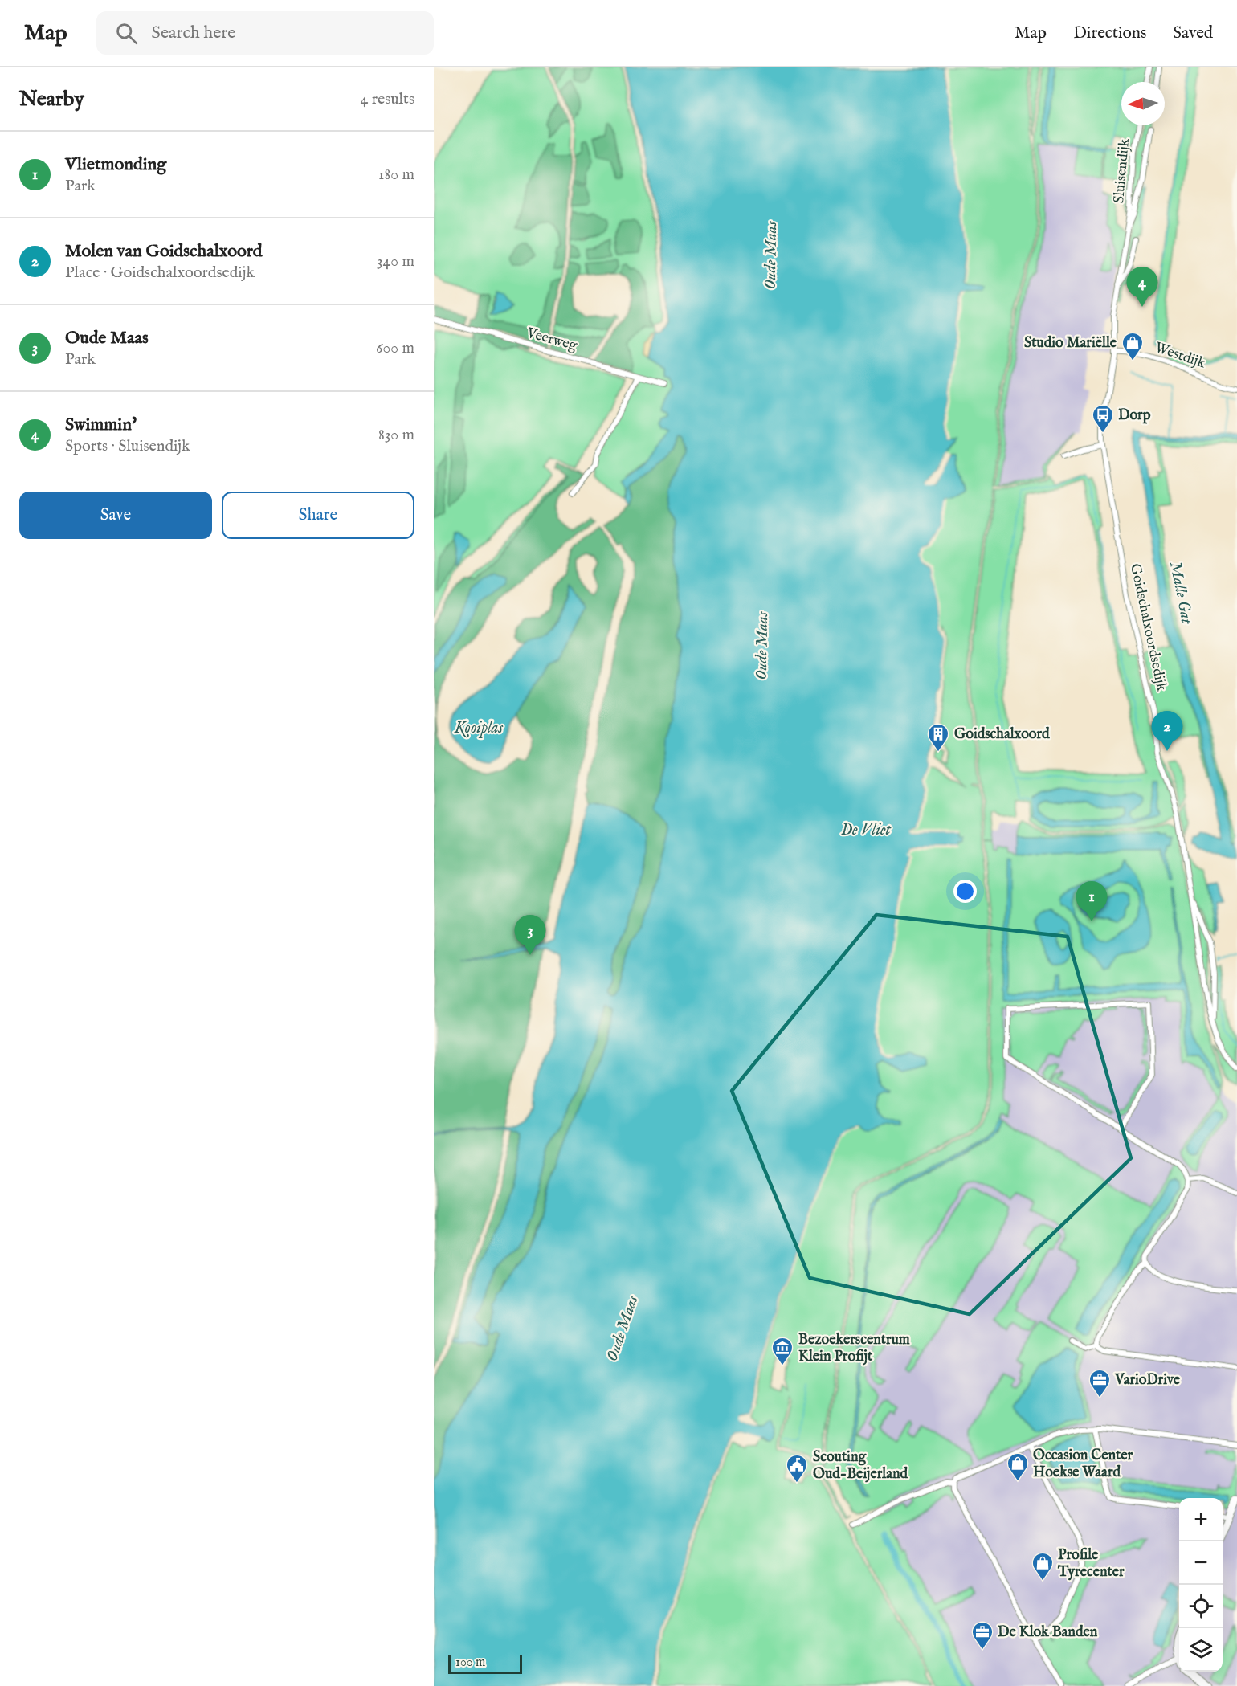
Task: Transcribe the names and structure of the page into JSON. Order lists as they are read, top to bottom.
{
  "streets": {
    "street": [
      "Sluisendijk",
      "Veerweg",
      "Westdijk",
      "Goidschalxoordsedijk"
    ]
  },
  "crossings": [
    ["Sluisendijk", "Westdijk"],
    ["Sluisendijk", "Goidschalxoordsedijk"],
    ["Westdijk", "Goidschalxoordsedijk"]
  ],
  "water": [
    "Oude Maas",
    "Malle Gat",
    "Kooiplas",
    "De Vliet"
  ],
  "places": {
    "shop": ["Studio Mariëlle", "Occasion Center Hoekse Waard", "Profile Tyrecenter"],
    "bus stop": ["Dorp"],
    "building": ["Goidschalxoord"],
    "museum": ["Bezoekerscentrum Klein Profijt"],
    "office": ["VarioDrive", "De Klok Banden"],
    "public building": ["Scouting Oud-Beijerland"]
  },
  "scale_bar": "100 m",
  "north": "left",
  "page": {
    "header": "Map",
    "search": "Search here",
    "nav": ["Map", "Directions", "Saved"],
    "heading": ["Nearby", "4 results"],
    "list": [
      {
        "mark": "1",
        "name": "Vlietmonding",
        "note": "Park",
        "value": "180 m"
      },
      {
        "mark": "2",
        "name": "Molen van Goidschalxoord",
        "note": "Place · Goidschalxoordsedijk",
        "value": "340 m"
      },
      {
        "mark": "3",
        "name": "Oude Maas",
        "note": "Park",
        "value": "600 m"
      },
      {
        "mark": "4",
        "name": "Swimmin'",
        "note": "Sports · Sluisendijk",
        "value": "830 m"
      }
    ],
    "pins": [
      "4",
      "2",
      "1",
      "3"
    ],
    "buttons": ["Save", "Share"],
    "map_buttons": ["+", "−"],
    "scale": "100 m"
  }
}
